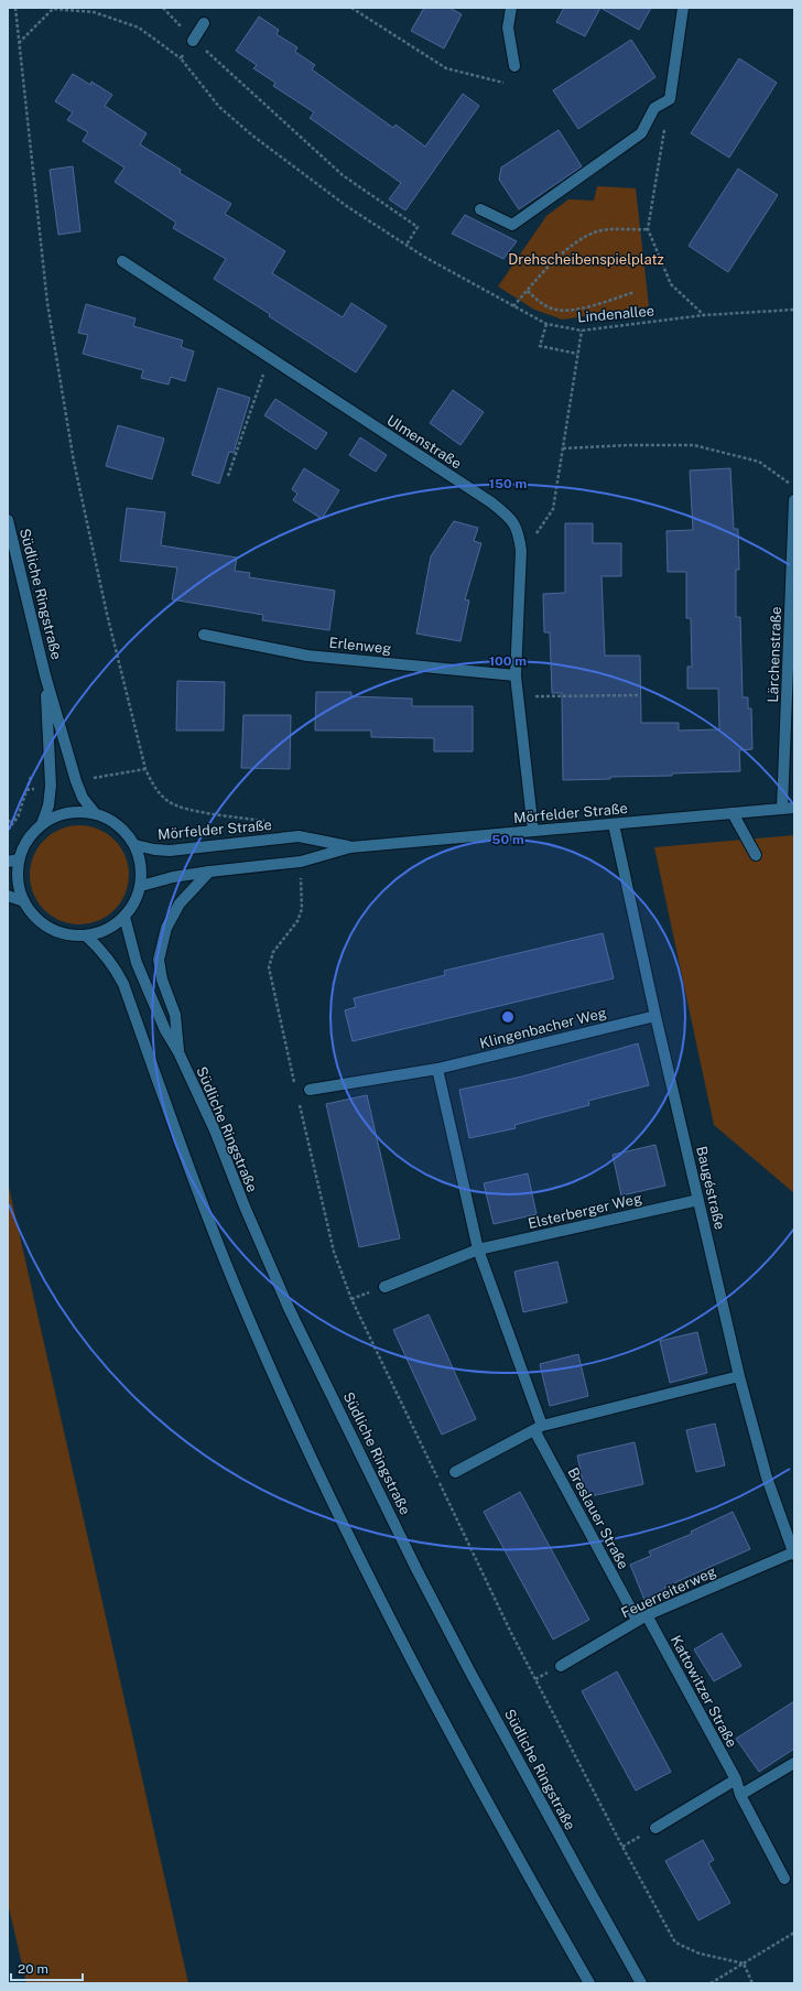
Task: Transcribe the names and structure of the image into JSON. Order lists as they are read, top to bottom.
{
  "streets": {
    "street": [
      "Ulmenstraße",
      "Südliche Ringstraße",
      "Erlenweg",
      "Lärchenstraße",
      "Mörfelder Straße",
      "Klingenbacher Weg",
      "Baugéstraße",
      "Elsterberger Weg",
      "Breslauer Straße",
      "Feuerreiterweg",
      "Kattowitzer Straße"
    ],
    "path": ["Lindenallee"]
  },
  "crossings": [
    ["Ulmenstraße", "Erlenweg"],
    ["Ulmenstraße", "Mörfelder Straße"],
    ["Südliche Ringstraße", "Mörfelder Straße"],
    ["Lärchenstraße", "Mörfelder Straße"],
    ["Mörfelder Straße", "Baugéstraße"],
    ["Klingenbacher Weg", "Baugéstraße"],
    ["Baugéstraße", "Elsterberger Weg"],
    ["Baugéstraße", "Feuerreiterweg"],
    ["Breslauer Straße", "Feuerreiterweg"],
    ["Breslauer Straße", "Kattowitzer Straße"],
    ["Feuerreiterweg", "Kattowitzer Straße"]
  ],
  "parks": ["Drehscheibenspielplatz"],
  "scale_bar": "20 m",
  "rings": ["150 m", "100 m", "50 m"]
}
